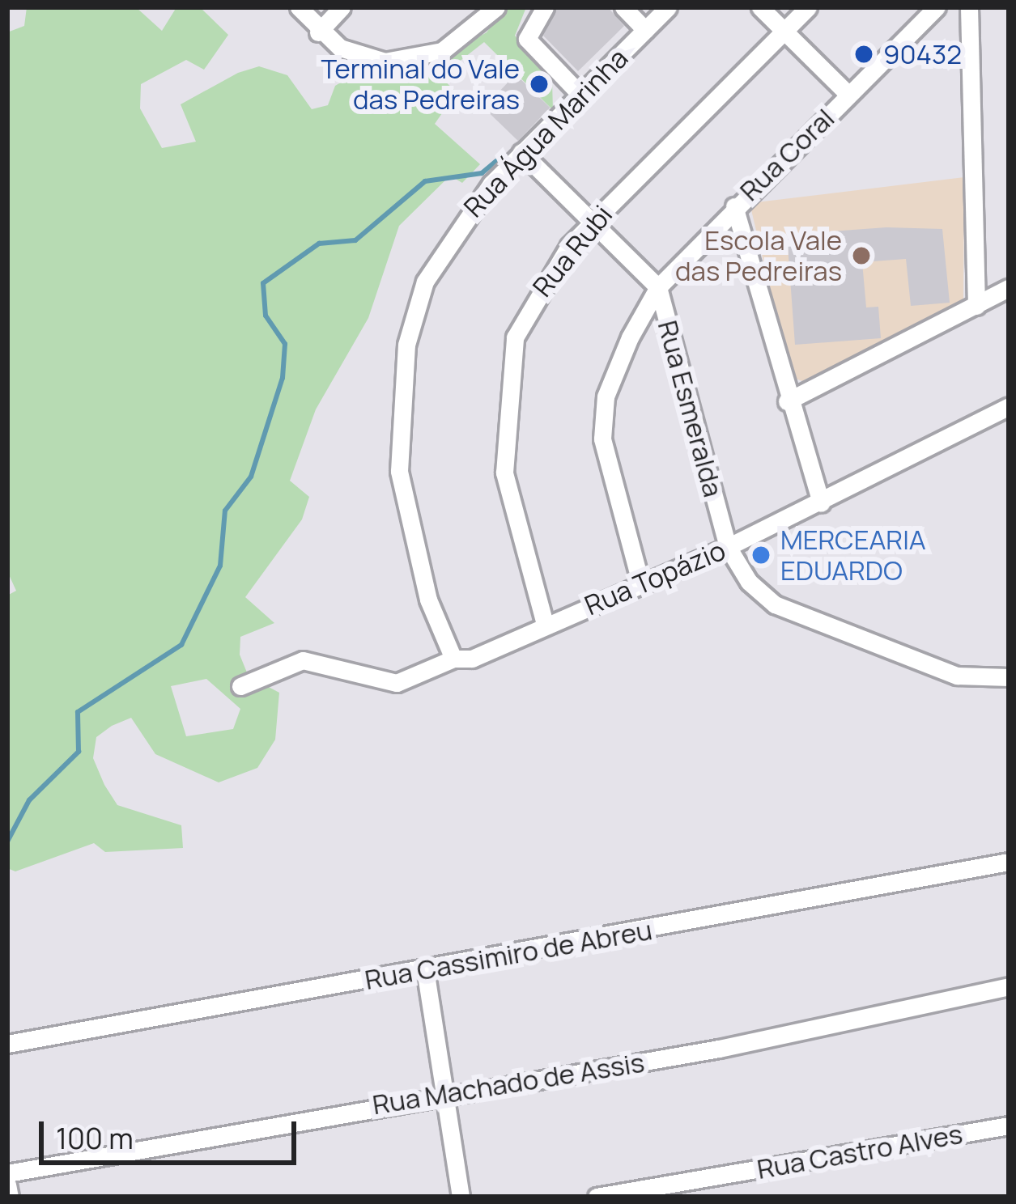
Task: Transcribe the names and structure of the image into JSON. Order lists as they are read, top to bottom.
{
  "streets": {
    "street": [
      "Rua Água Marinha",
      "Rua Coral",
      "Rua Rubi",
      "Rua Esmeralda",
      "Rua Topázio",
      "Rua Cassimiro de Abreu",
      "Rua Machado de Assis",
      "Rua Castro Alves"
    ]
  },
  "crossings": [
    ["Rua Água Marinha", "Rua Esmeralda"],
    ["Rua Água Marinha", "Rua Topázio"],
    ["Rua Coral", "Rua Esmeralda"],
    ["Rua Coral", "Rua Topázio"],
    ["Rua Rubi", "Rua Esmeralda"],
    ["Rua Rubi", "Rua Topázio"],
    ["Rua Esmeralda", "Rua Topázio"]
  ],
  "places": [
    "90432",
    "Terminal do Vale das Pedreiras",
    "Escola Vale das Pedreiras",
    "MERCEARIA EDUARDO"
  ],
  "scale_bar": "100 m"
}
